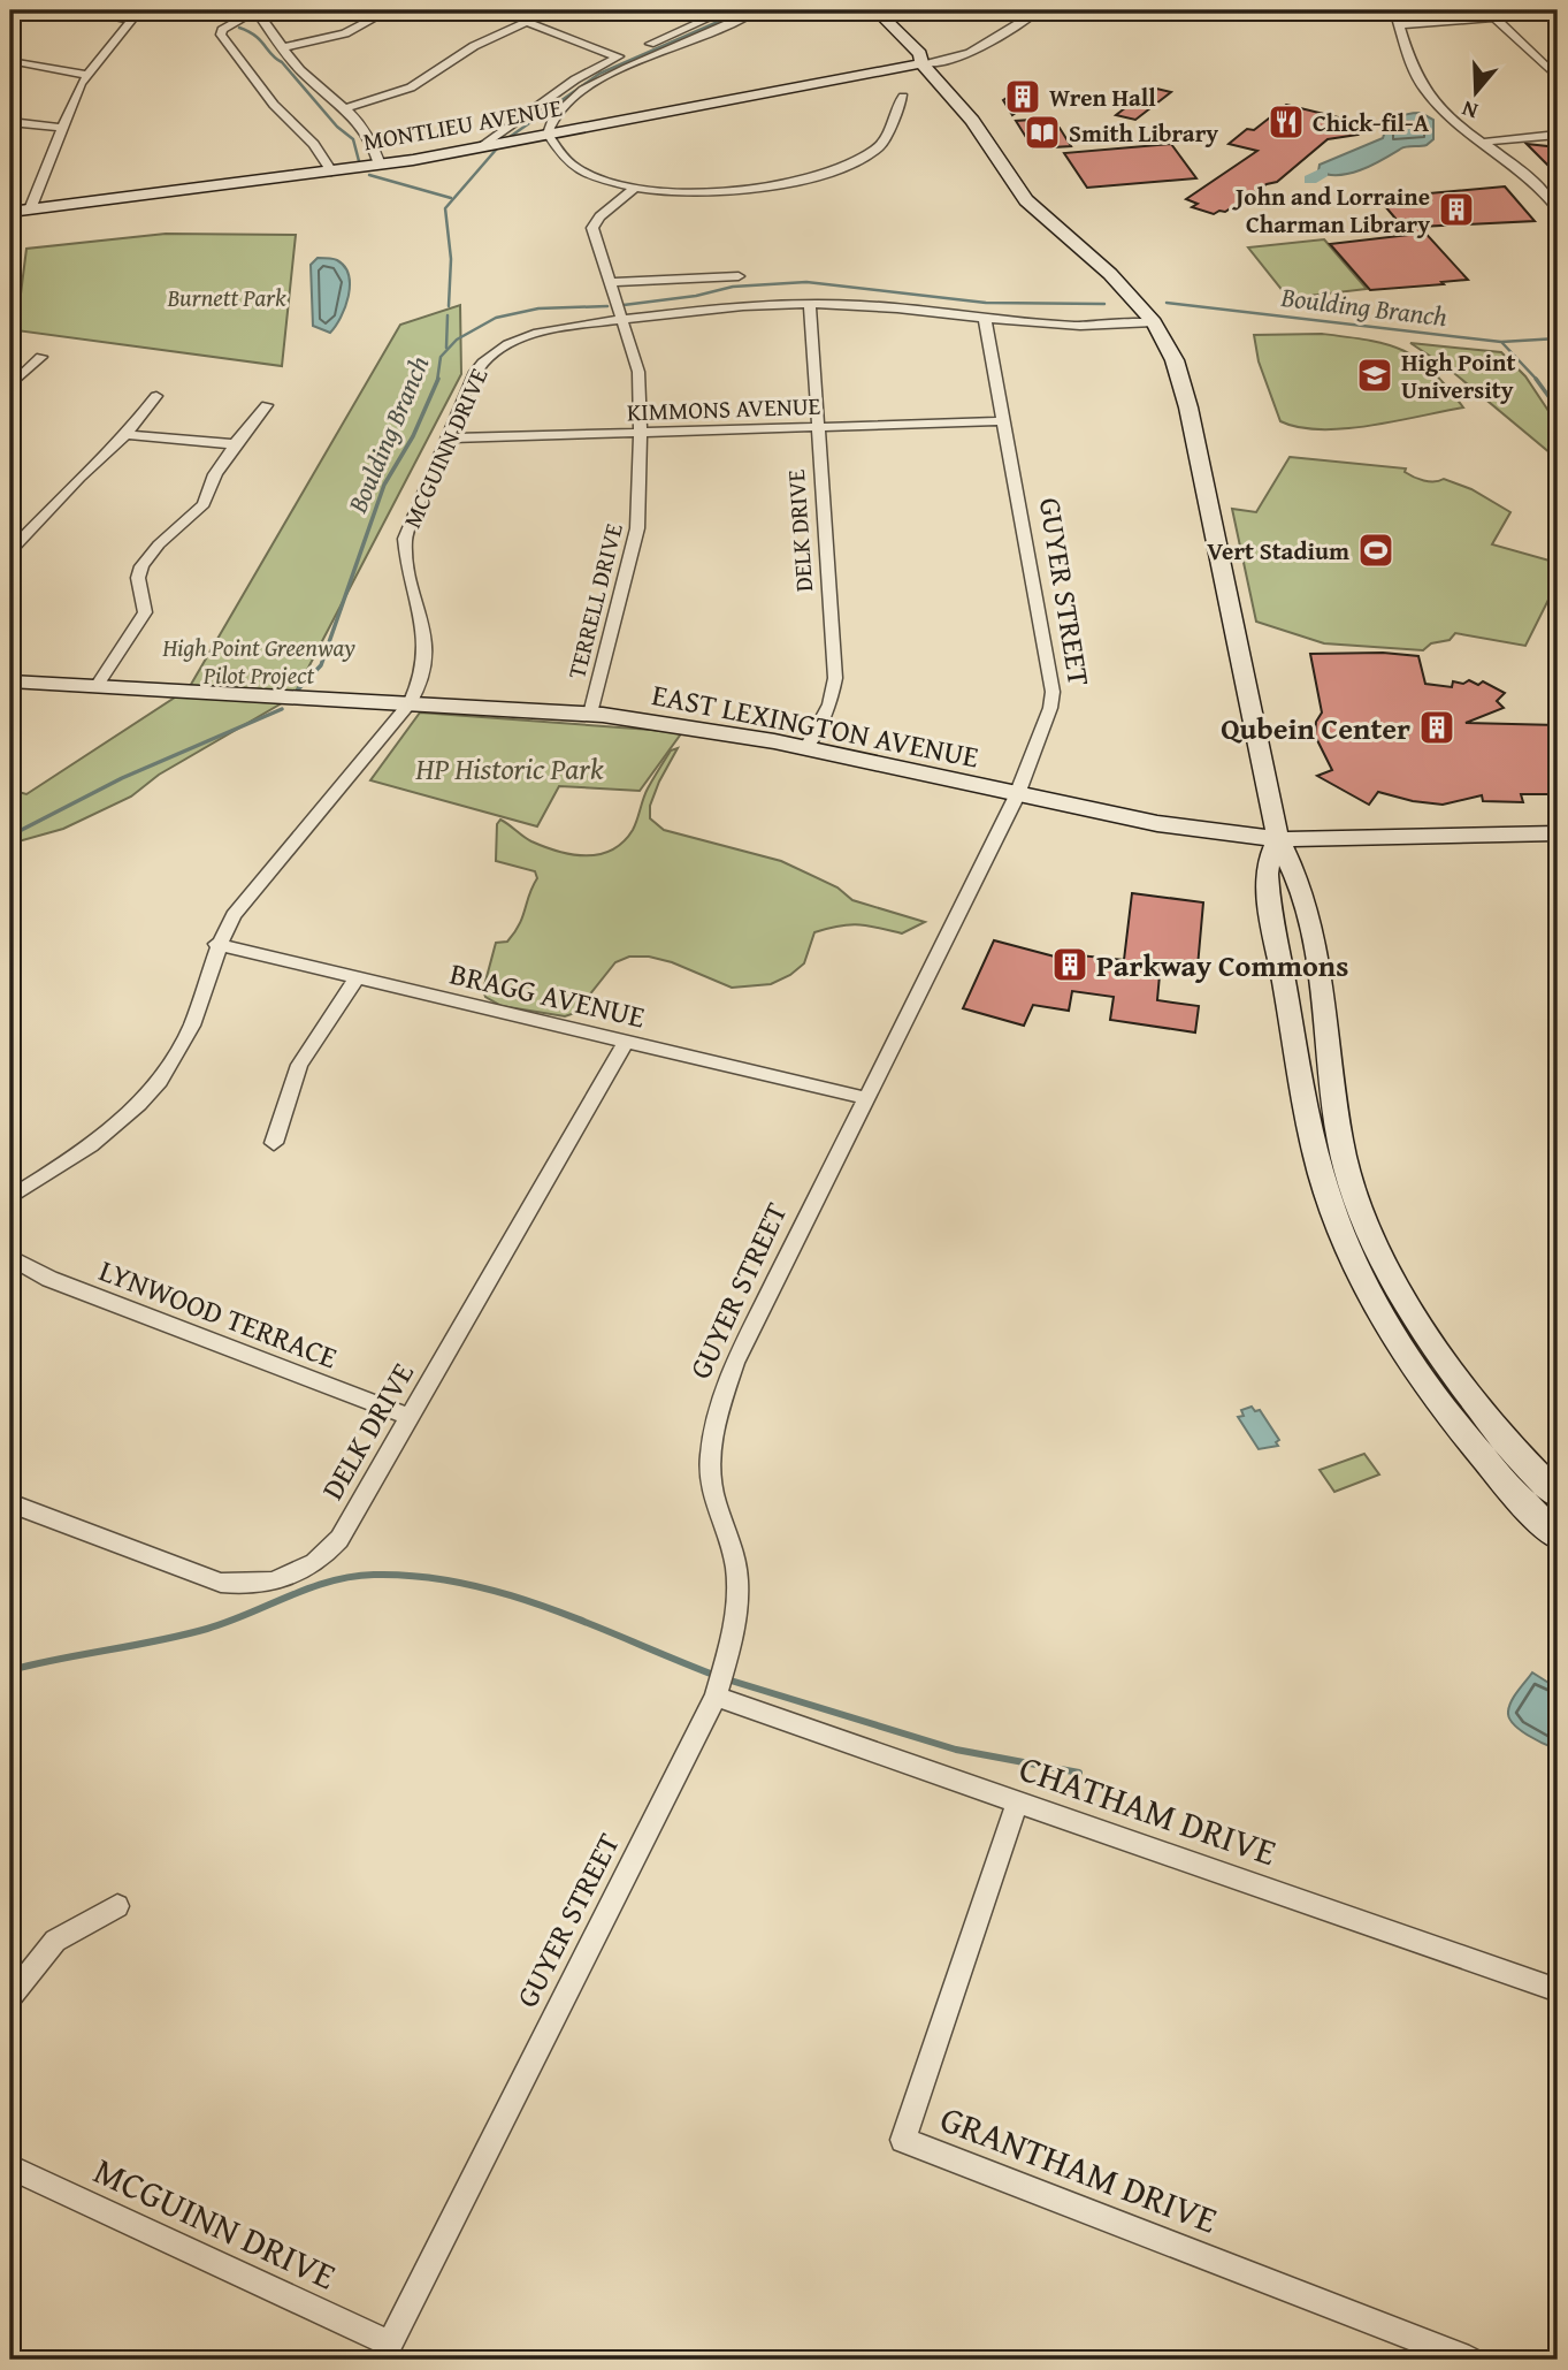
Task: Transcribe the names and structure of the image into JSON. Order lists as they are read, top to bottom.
{
  "streets": {
    "main road": ["MONTLIEU AVENUE", "EAST LEXINGTON AVENUE"],
    "street": [
      "KIMMONS AVENUE",
      "MCGUINN DRIVE",
      "DELK DRIVE",
      "GUYER STREET",
      "TERRELL DRIVE",
      "BRAGG AVENUE",
      "LYNWOOD TERRACE",
      "CHATHAM DRIVE",
      "GRANTHAM DRIVE"
    ]
  },
  "crossings": [
    ["KIMMONS AVENUE", "MCGUINN DRIVE"],
    ["KIMMONS AVENUE", "DELK DRIVE"],
    ["KIMMONS AVENUE", "GUYER STREET"],
    ["KIMMONS AVENUE", "TERRELL DRIVE"],
    ["MCGUINN DRIVE", "DELK DRIVE"],
    ["MCGUINN DRIVE", "GUYER STREET"],
    ["MCGUINN DRIVE", "TERRELL DRIVE"],
    ["MCGUINN DRIVE", "EAST LEXINGTON AVENUE"],
    ["MCGUINN DRIVE", "BRAGG AVENUE"],
    ["DELK DRIVE", "EAST LEXINGTON AVENUE"],
    ["DELK DRIVE", "BRAGG AVENUE"],
    ["DELK DRIVE", "LYNWOOD TERRACE"],
    ["GUYER STREET", "EAST LEXINGTON AVENUE"],
    ["GUYER STREET", "BRAGG AVENUE"],
    ["GUYER STREET", "CHATHAM DRIVE"],
    ["TERRELL DRIVE", "EAST LEXINGTON AVENUE"],
    ["CHATHAM DRIVE", "GRANTHAM DRIVE"]
  ],
  "water": ["Boulding Branch"],
  "parks": ["Burnett Park", "High Point Greenway Pilot Project", "HP Historic Park"],
  "places": {
    "building": [
      "Wren Hall",
      "John and Lorraine Charman Library",
      "Qubein Center",
      "Parkway Commons"
    ],
    "restaurant": ["Chick-fil-A"],
    "library": ["Smith Library"],
    "school or university": ["High Point University"],
    "sports": ["Vert Stadium"]
  },
  "north": "bottom"
}
